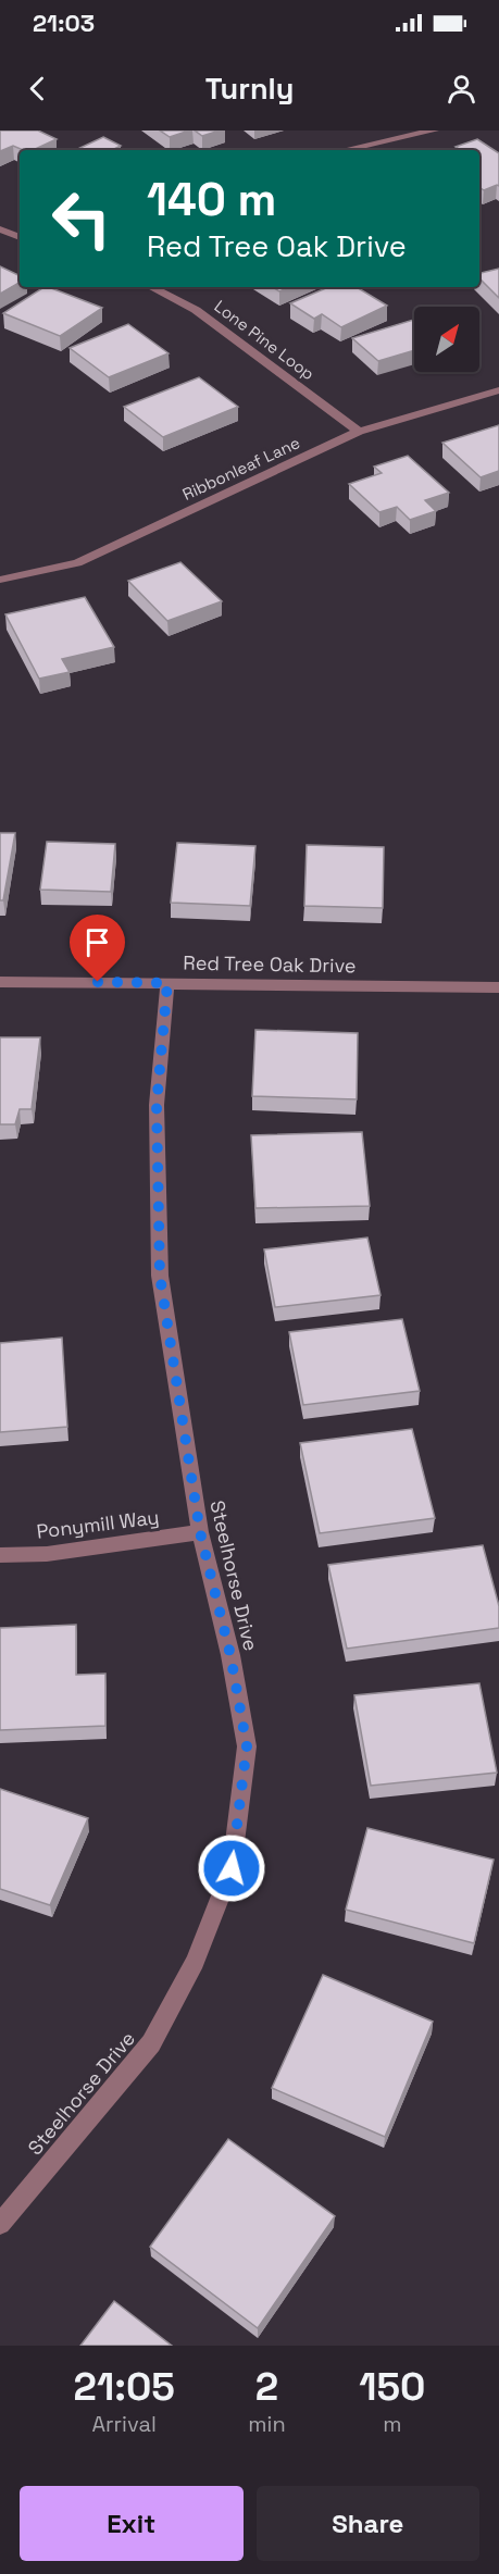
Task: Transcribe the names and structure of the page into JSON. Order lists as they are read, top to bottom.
{
  "streets": {
    "street": [
      "Lone Pine Loop",
      "Ribbonleaf Lane",
      "Red Tree Oak Drive",
      "Ponymill Way",
      "Steelhorse Drive"
    ]
  },
  "crossings": [
    ["Lone Pine Loop", "Ribbonleaf Lane"],
    ["Red Tree Oak Drive", "Steelhorse Drive"],
    ["Ponymill Way", "Steelhorse Drive"]
  ],
  "north": "top right",
  "page": {
    "status": "21:03",
    "header": "Turnly",
    "turn": ["140 m", "Red Tree Oak Drive"],
    "eta": [
      "21:05",
      "Arrival",
      "2",
      "min",
      "150",
      "m"
    ],
    "buttons": ["Exit", "Share"]
  }
}
